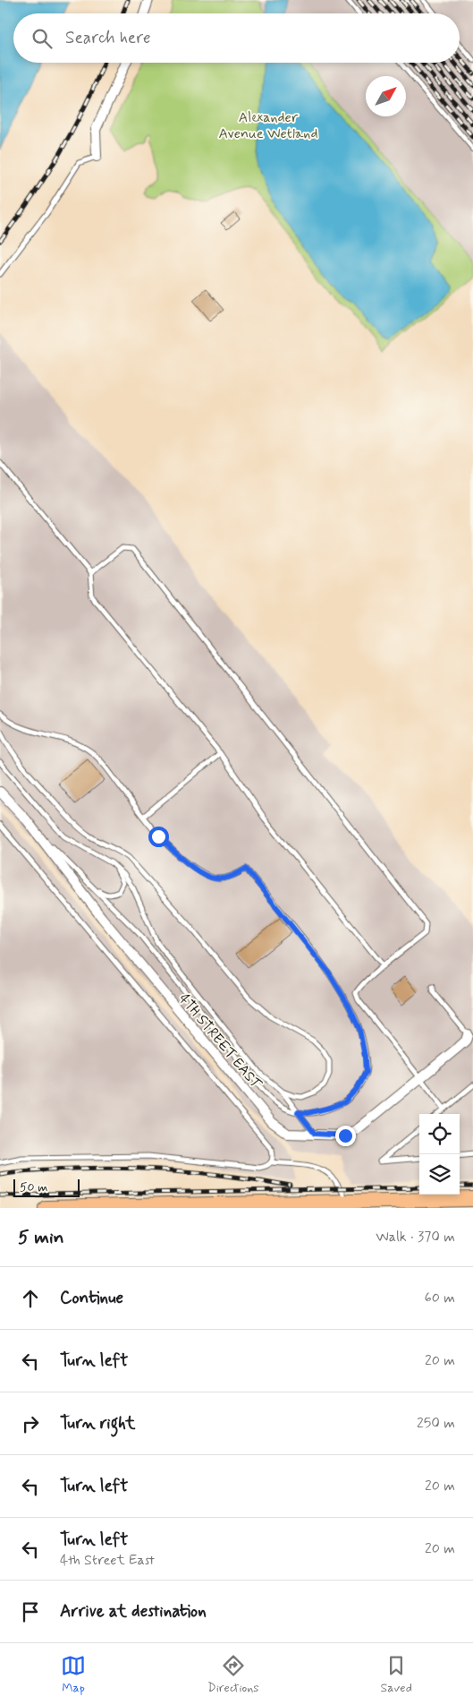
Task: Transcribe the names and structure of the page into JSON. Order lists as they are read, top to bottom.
{
  "streets": {
    "street": ["4TH STREET EAST"]
  },
  "parks": ["Alexander Avenue Wetland"],
  "scale_bar": "50 m",
  "north": "top right",
  "page": {
    "search": "Search here",
    "scale": "50 m",
    "heading": ["5 min", "Walk · 370 m"],
    "list": [
      ["Continue", "60 m"],
      ["Turn left", "20 m"],
      ["Turn right", "250 m"],
      ["Turn left", "20 m"],
      ["Turn left", "4th Street East", "20 m"],
      "Arrive at destination"
    ],
    "nav": ["Map", "Directions", "Saved"]
  }
}
